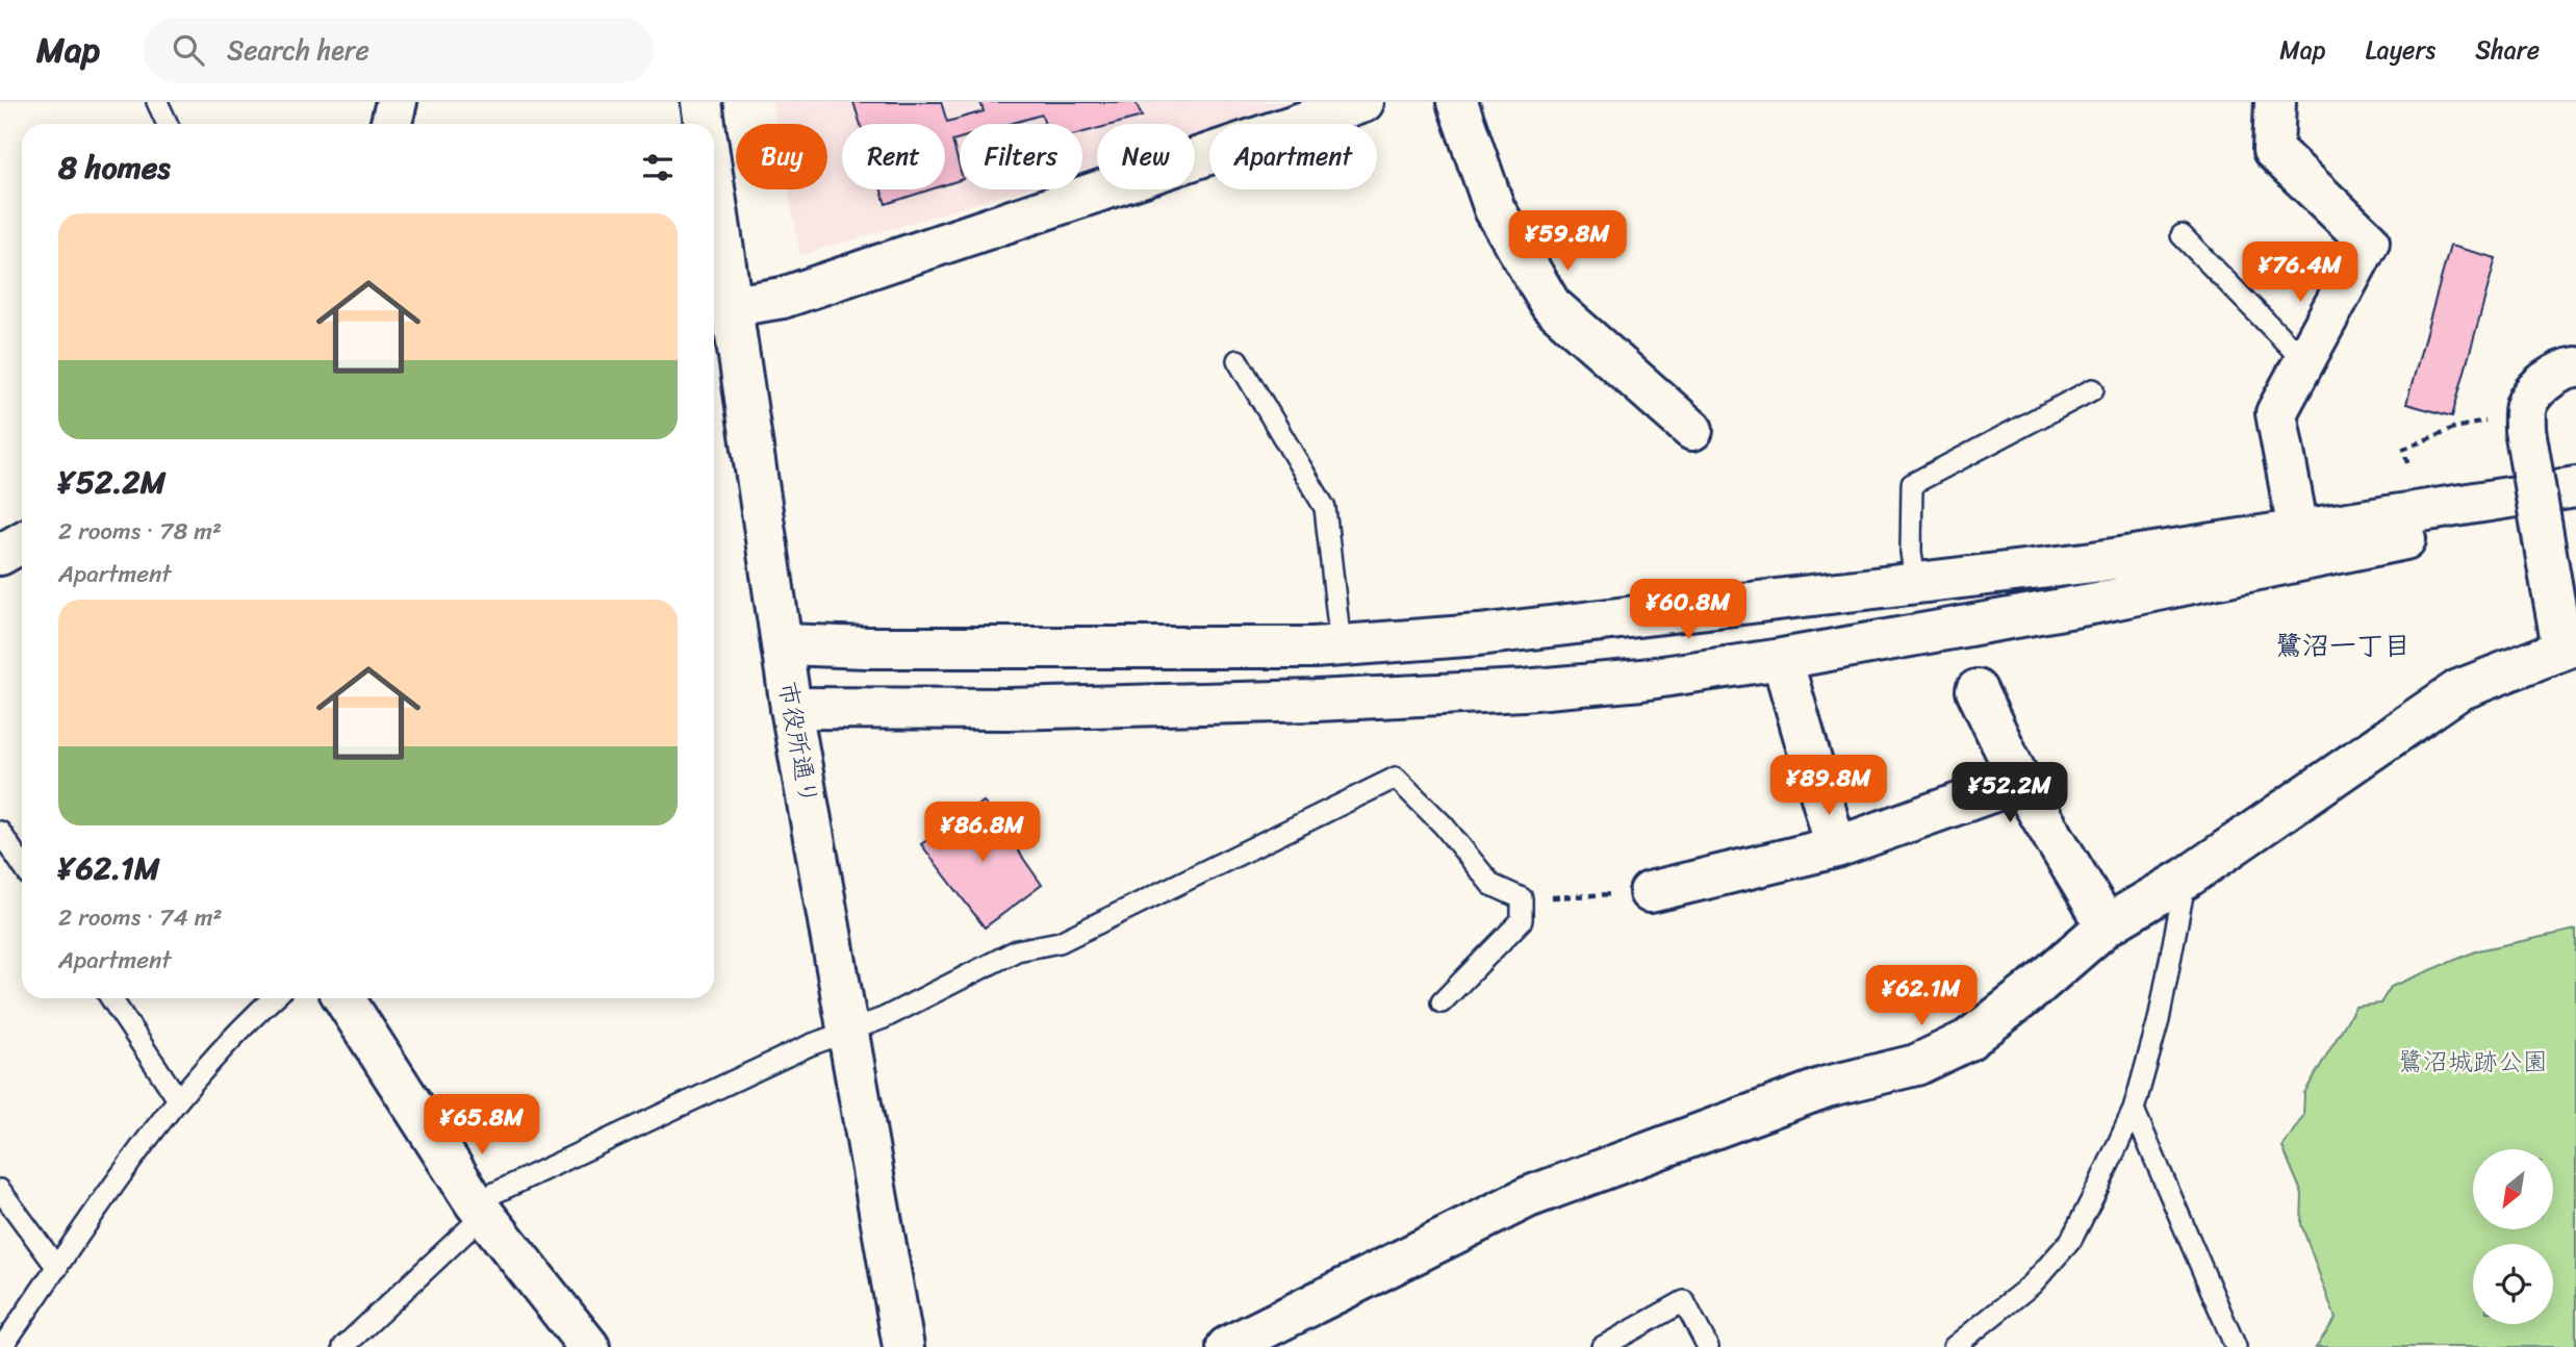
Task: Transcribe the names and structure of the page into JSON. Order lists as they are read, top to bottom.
{
  "streets": {
    "street": ["市役所通り"]
  },
  "districts": ["鷺沼一丁目"],
  "parks": ["鷺沼城跡公園"],
  "north": "bottom left",
  "page": {
    "header": "Map",
    "search": "Search here",
    "nav": ["Map", "Layers", "Share"],
    "chip": [
      "Buy",
      "Rent",
      "Filters",
      "New",
      "Apartment"
    ],
    "heading": "8 homes",
    "price": [
      "¥59.8M",
      "¥76.4M",
      "¥60.8M",
      "¥89.8M",
      "¥52.2M",
      "¥86.8M",
      "¥62.1M",
      "¥65.8M"
    ],
    "list": [
      {
        "name": "¥52.2M",
        "note": "2 rooms · 78 m² · Apartment"
      },
      {
        "name": "¥62.1M",
        "note": "2 rooms · 74 m² · Apartment"
      }
    ]
  }
}
